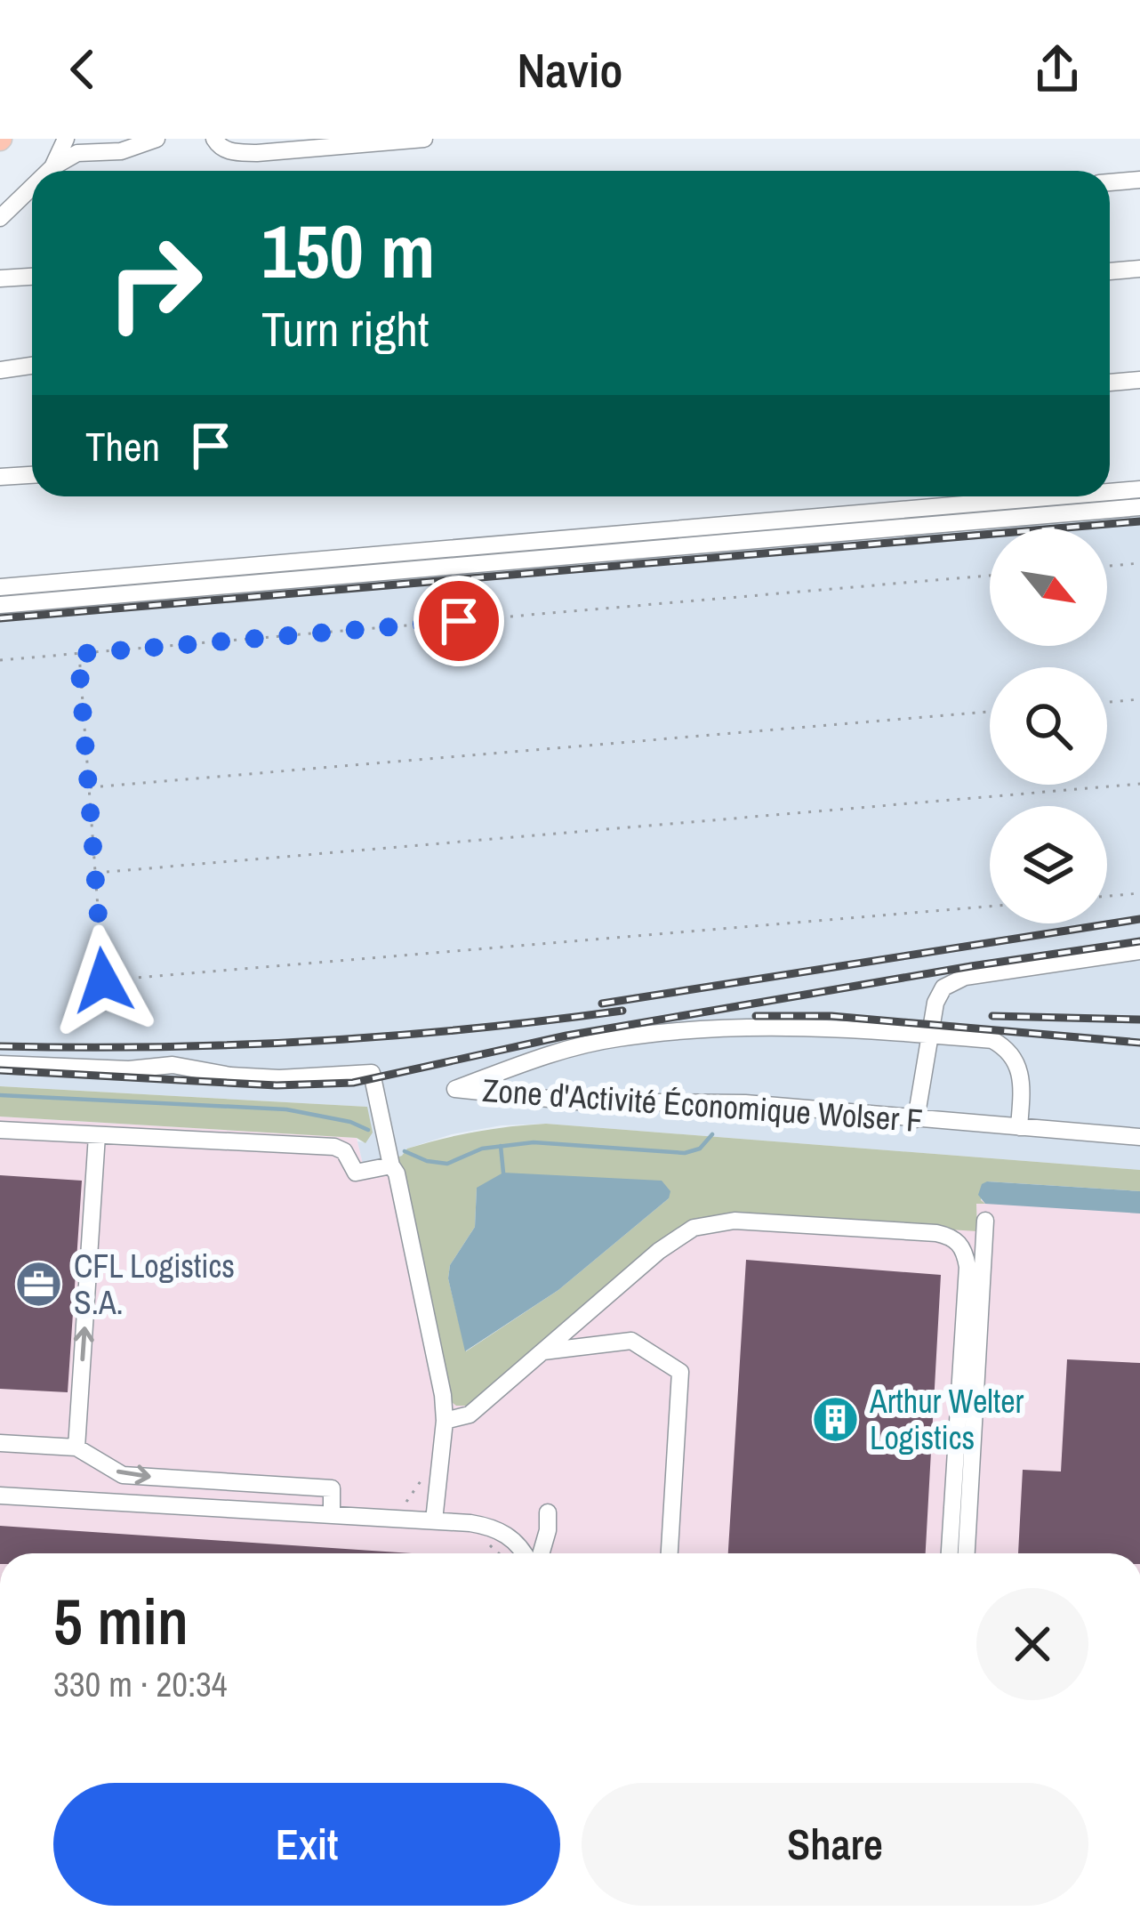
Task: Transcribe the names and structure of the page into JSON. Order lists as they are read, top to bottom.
{
  "streets": {
    "lane": ["Zone d'Activité Économique Wolser F"]
  },
  "places": {
    "office": ["CFL Logistics S.A."],
    "building": ["Arthur Welter Logistics"]
  },
  "north": "bottom right",
  "page": {
    "header": "Navio",
    "turn": ["150 m", "Turn right"],
    "then": "Then",
    "heading": ["5 min", "330 m · 20:34"],
    "buttons": ["Exit", "Share"]
  }
}
